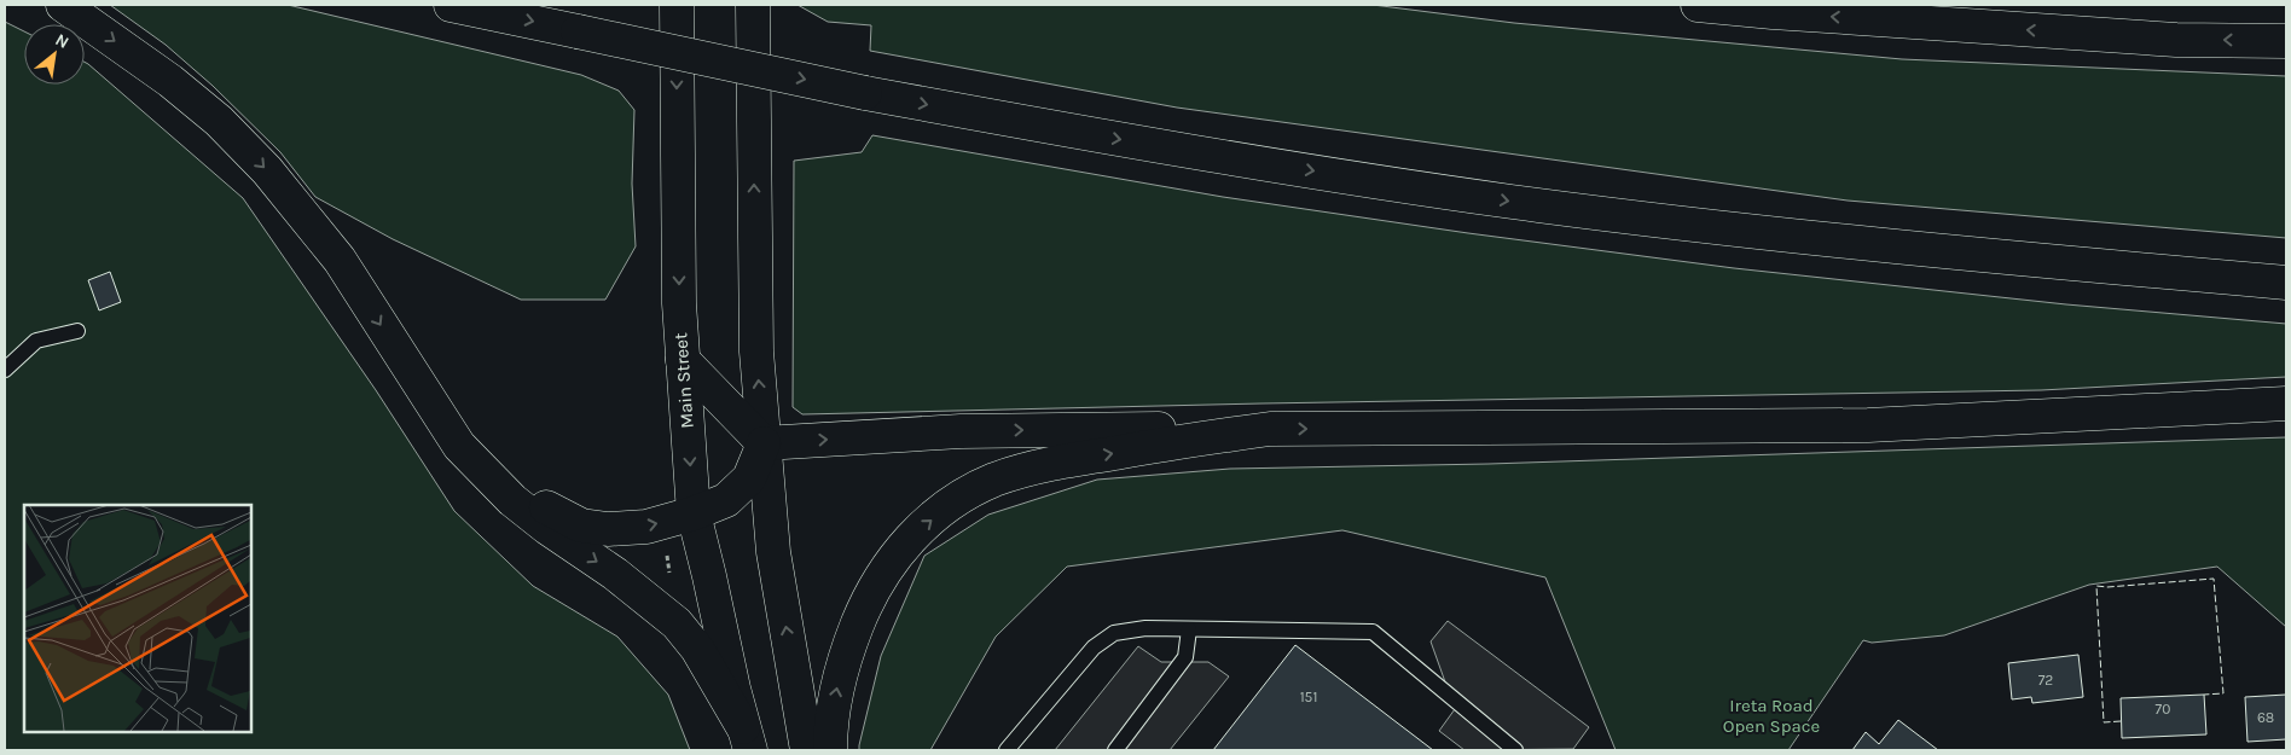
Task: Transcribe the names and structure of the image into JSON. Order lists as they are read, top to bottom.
{
  "streets": {
    "main road": ["Main Street"]
  },
  "parks": ["Ireta Road Open Space"],
  "house_numbers": [
    "72",
    "151",
    "70",
    "68"
  ],
  "north": "top right"
}
